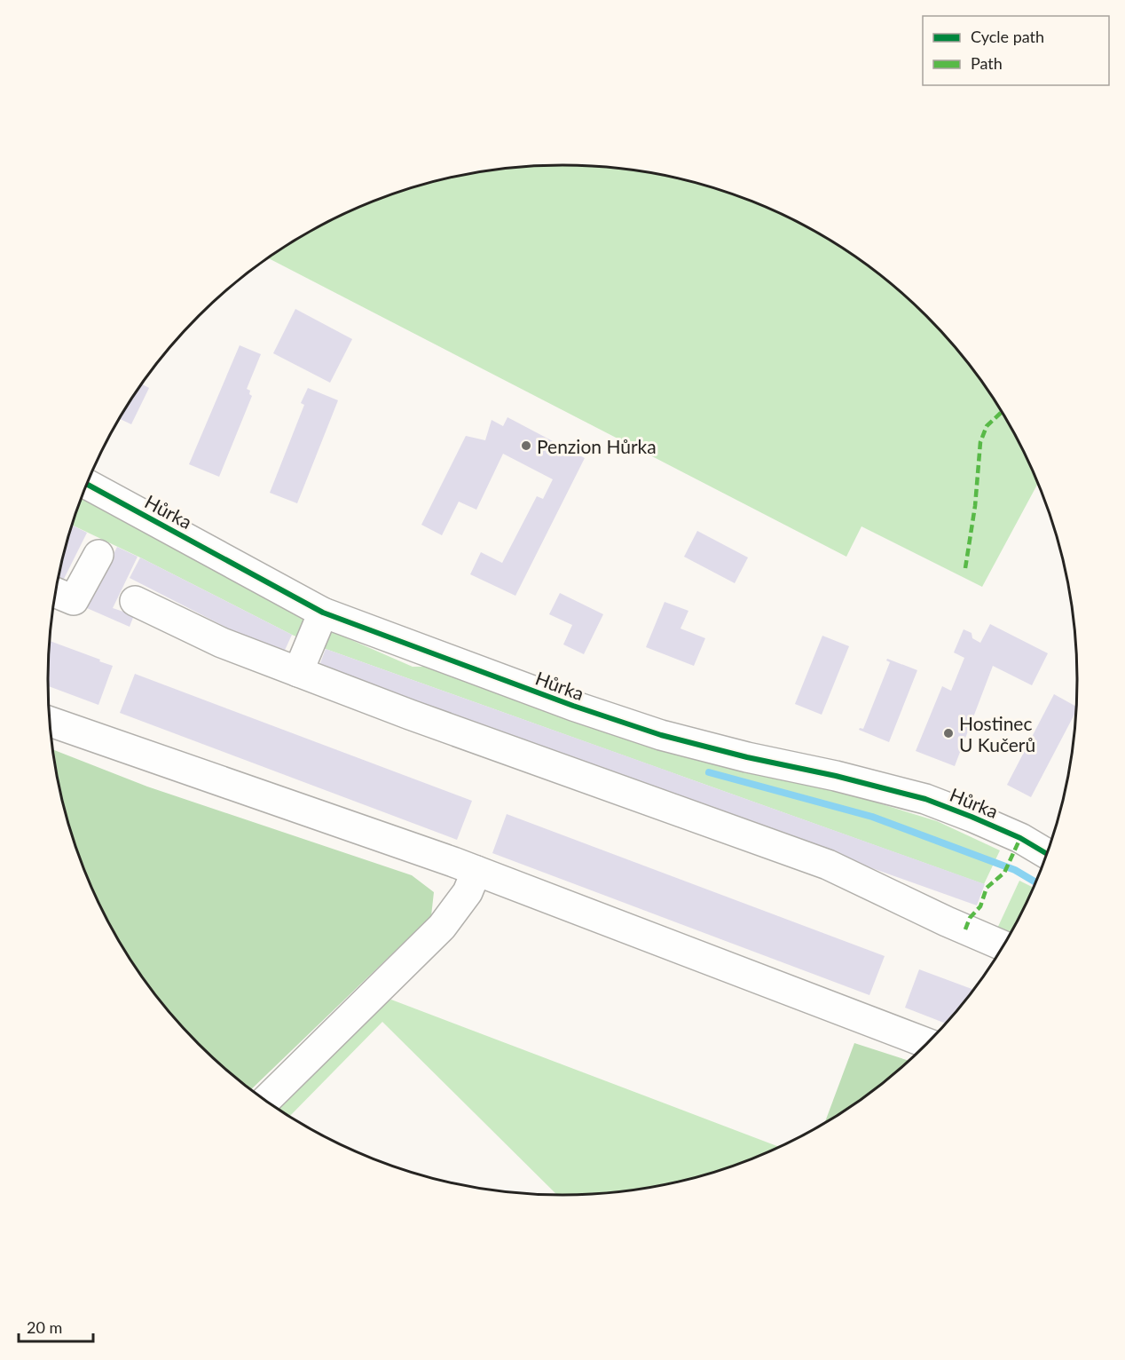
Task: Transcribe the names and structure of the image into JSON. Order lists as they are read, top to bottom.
{
  "streets": {
    "street": ["Hůrka"]
  },
  "places": ["Penzion Hůrka", "Hostinec U Kučerů"],
  "legend": ["Cycle path", "Path"],
  "scale_bar": "20 m"
}
